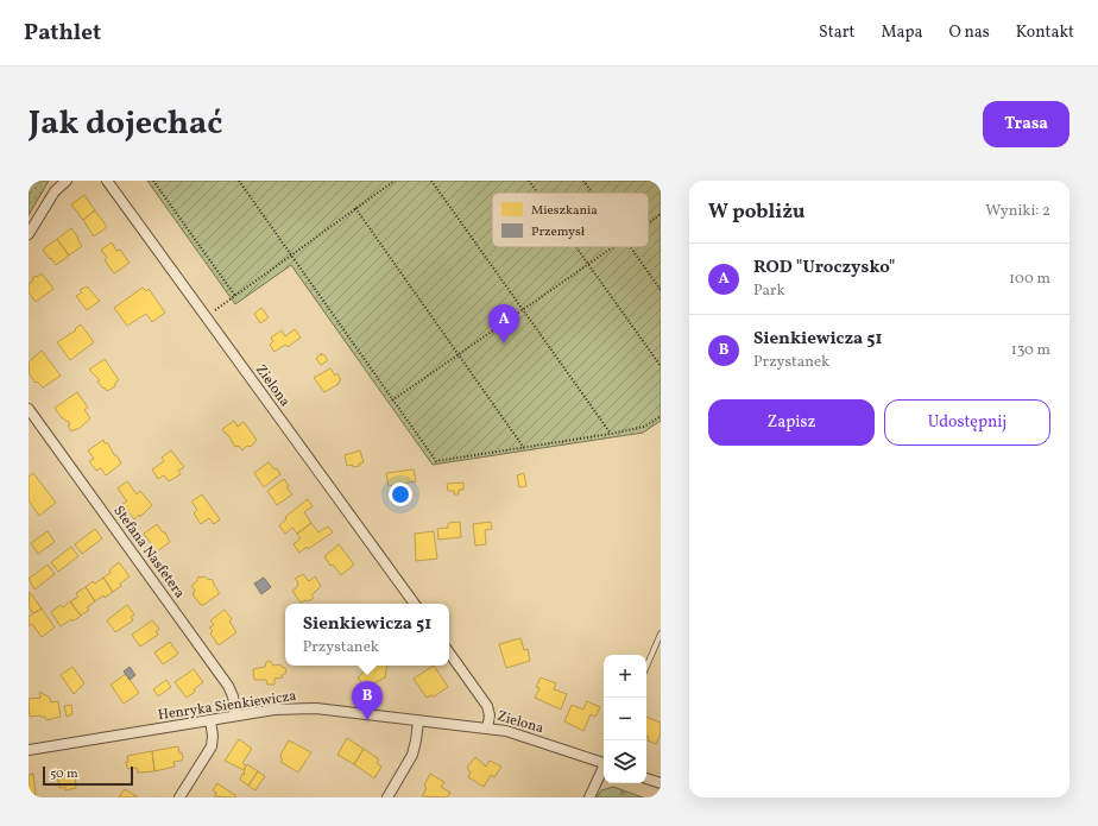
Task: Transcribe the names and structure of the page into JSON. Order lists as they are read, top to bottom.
{
  "streets": {
    "street": ["Zielona", "Stefana Nasfetera", "Henryka Sienkiewicza"]
  },
  "crossings": [
    ["Zielona", "Henryka Sienkiewicza"],
    ["Stefana Nasfetera", "Henryka Sienkiewicza"]
  ],
  "legend": ["Mieszkania", "Przemysł"],
  "scale_bar": "50 m",
  "page": {
    "header": "Pathlet",
    "nav": [
      "Start",
      "Mapa",
      "O nas",
      "Kontakt"
    ],
    "title": "Jak dojechać",
    "buttons": [
      "Trasa",
      ["Zapisz", "Udostępnij"]
    ],
    "heading": ["W pobliżu", "Wyniki: 2"],
    "list": [
      {
        "mark": "A",
        "name": "ROD \"Uroczysko\"",
        "note": "Park",
        "value": "100 m"
      },
      {
        "mark": "B",
        "name": "Sienkiewicza 51",
        "note": "Przystanek",
        "value": "130 m"
      }
    ],
    "pins": ["A", "B"],
    "popup": ["Sienkiewicza 51", "Przystanek"],
    "map_buttons": ["+", "−"],
    "scale": "50 m"
  }
}
